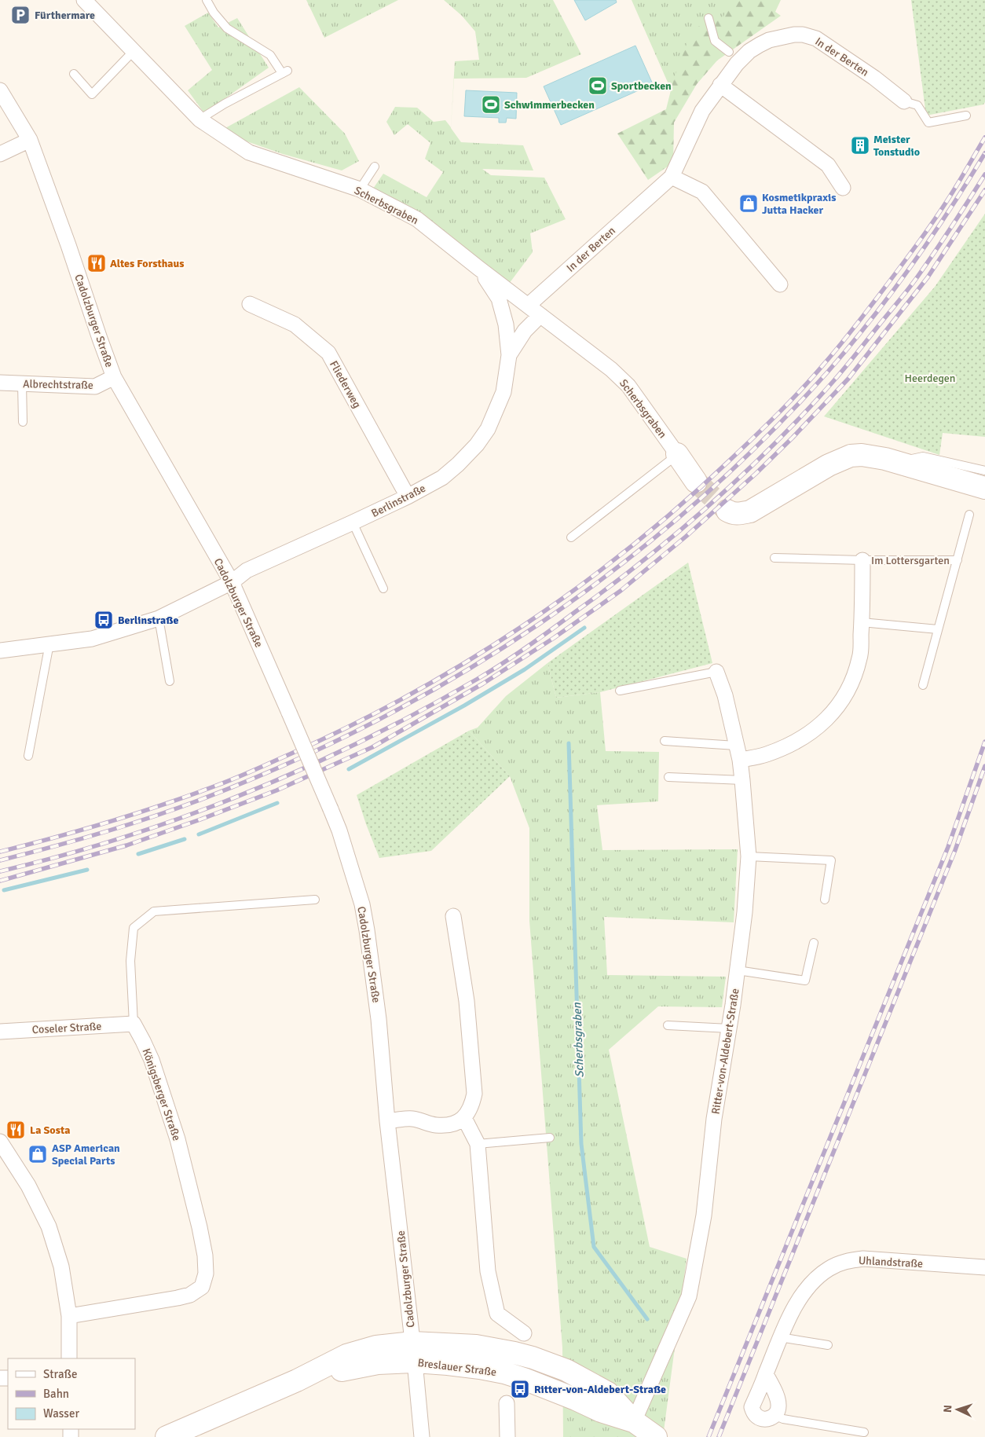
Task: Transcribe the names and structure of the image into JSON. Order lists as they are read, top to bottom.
{
  "streets": {
    "main road": ["Scherbsgraben", "Breslauer Straße"],
    "street": [
      "In der Berten",
      "Cadolzburger Straße",
      "Albrechtstraße",
      "Fliederweg",
      "Berlinstraße",
      "Im Lottersgarten",
      "Coseler Straße",
      "Ritter-von-Aldebert-Straße",
      "Königsberger Straße",
      "Uhlandstraße"
    ]
  },
  "crossings": [
    ["In der Berten", "Scherbsgraben"],
    ["Scherbsgraben", "Berlinstraße"],
    ["Cadolzburger Straße", "Albrechtstraße"],
    ["Cadolzburger Straße", "Berlinstraße"],
    ["Cadolzburger Straße", "Breslauer Straße"],
    ["Fliederweg", "Berlinstraße"],
    ["Im Lottersgarten", "Ritter-von-Aldebert-Straße"],
    ["Coseler Straße", "Königsberger Straße"],
    ["Ritter-von-Aldebert-Straße", "Breslauer Straße"]
  ],
  "water": ["Scherbsgraben"],
  "parks": ["Heerdegen"],
  "places": {
    "parking": ["Fürthermare"],
    "sports": ["Sportbecken", "Schwimmerbecken"],
    "building": ["Meister Tonstudio"],
    "shop": ["Kosmetikpraxis Jutta Hacker", "ASP American Special Parts"],
    "restaurant": ["Altes Forsthaus", "La Sosta"],
    "bus stop": ["Berlinstraße", "Ritter-von-Aldebert-Straße"]
  },
  "legend": ["Straße", "Bahn", "Wasser"],
  "north": "left"
}
